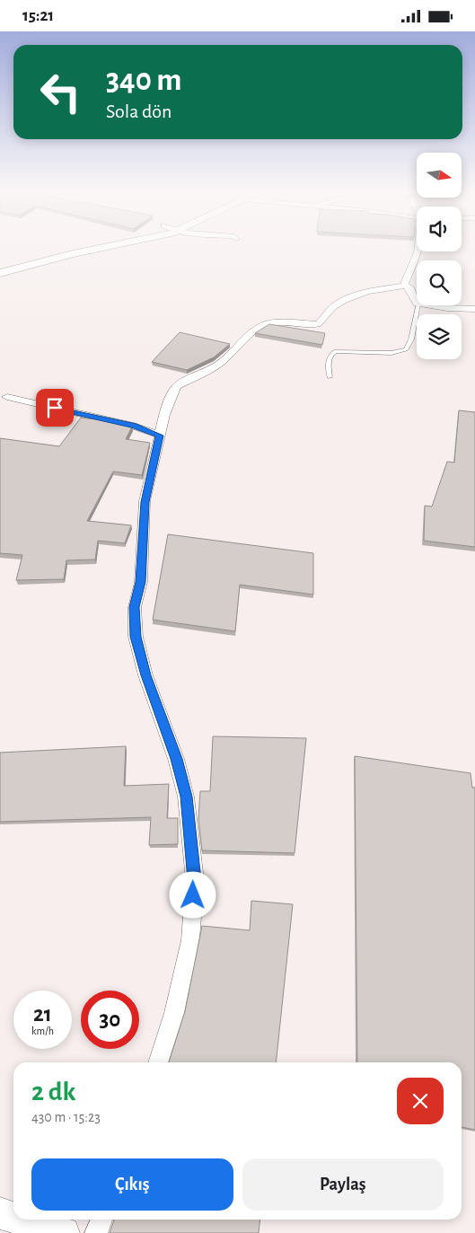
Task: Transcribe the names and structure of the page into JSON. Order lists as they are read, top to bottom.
{
  "north": "right",
  "page": {
    "status": "15:21",
    "turn": ["340 m", "Sola dön"],
    "speed": "21 km/h",
    "limit": "30",
    "heading": ["2 dk", "430 m · 15:23"],
    "buttons": ["Çıkış", "Paylaş"]
  }
}
